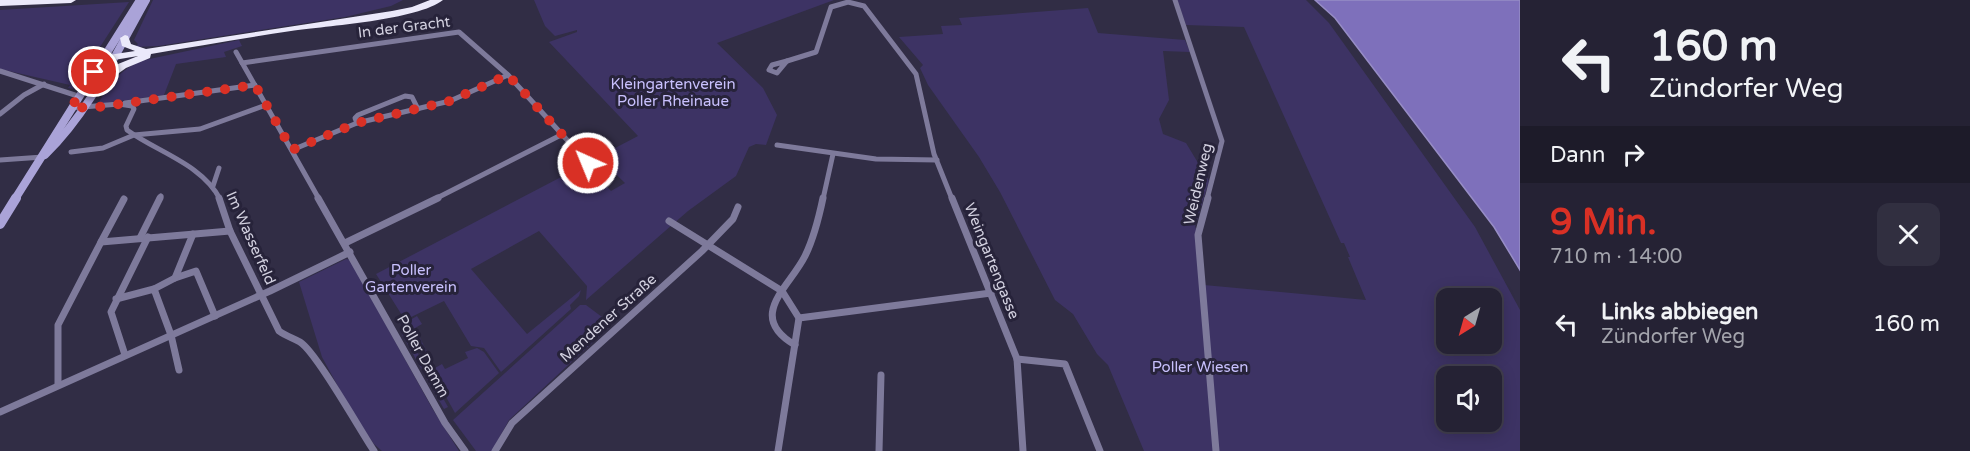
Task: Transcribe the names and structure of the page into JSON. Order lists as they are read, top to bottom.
{
  "streets": {
    "street": [
      "In der Gracht",
      "Weidenweg",
      "Im Wasserfeld",
      "Weingartengasse",
      "Mendener Straße",
      "Poller Damm"
    ]
  },
  "crossings": [
    ["In der Gracht", "Poller Damm"]
  ],
  "parks": ["Kleingartenverein Poller Rheinaue", "Poller Gartenverein", "Poller Wiesen"],
  "north": "bottom left",
  "page": {
    "turn": ["160 m", "Zündorfer Weg"],
    "then": "Dann",
    "heading": ["9 Min.", "710 m · 14:00"],
    "list": [
      {
        "name": "Links abbiegen",
        "note": "Zündorfer Weg",
        "value": "160 m"
      }
    ]
  }
}
